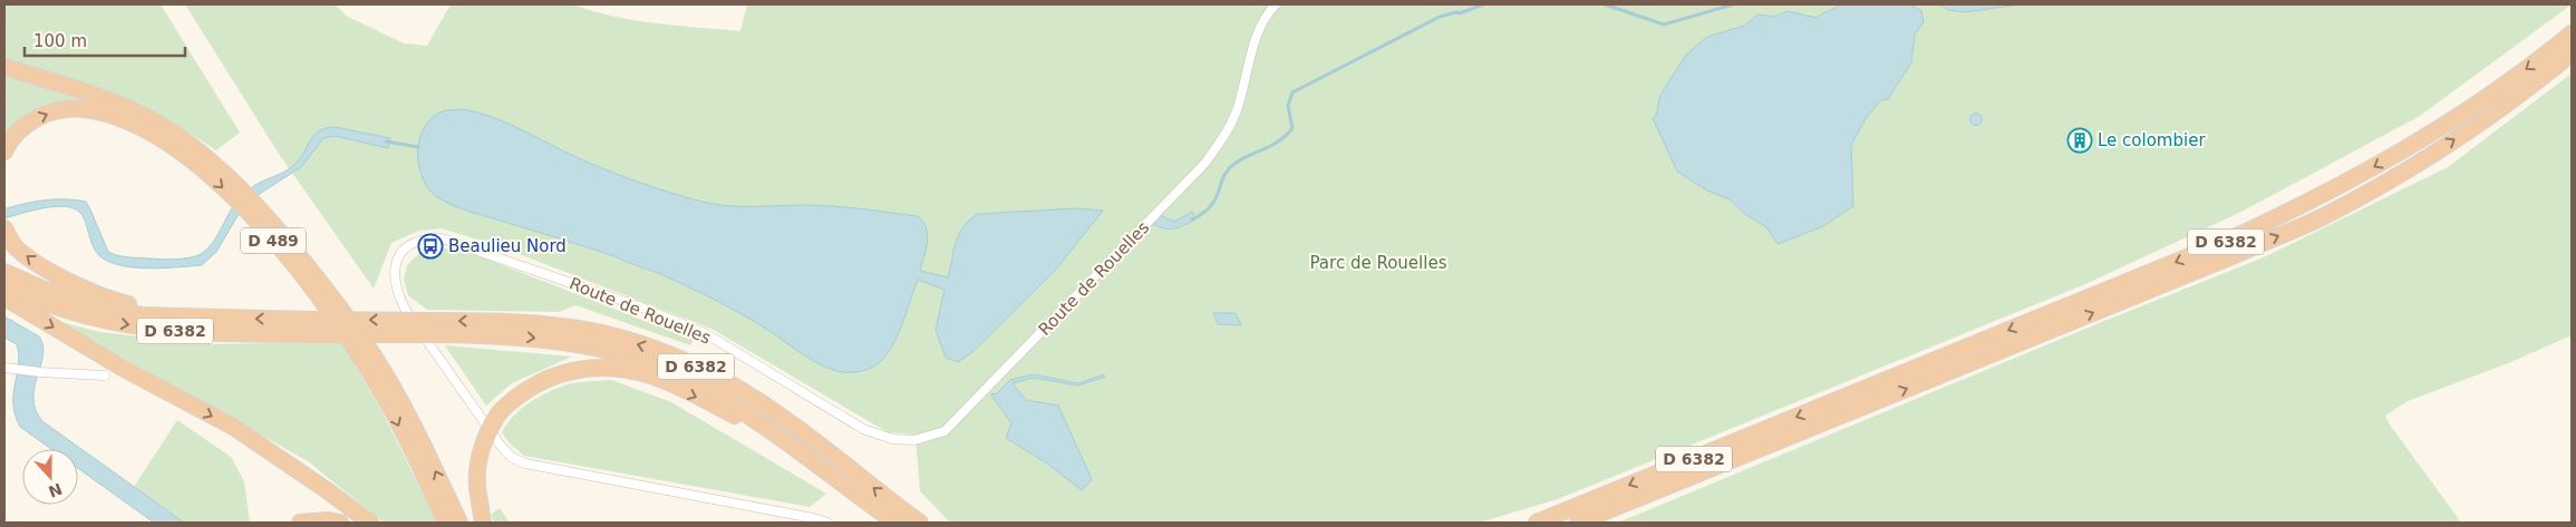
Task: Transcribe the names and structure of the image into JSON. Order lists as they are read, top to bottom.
{
  "streets": {
    "highway": ["D 489", "D 6382"],
    "street": ["Route de Rouelles"]
  },
  "parks": ["Parc de Rouelles"],
  "places": {
    "building": ["Le colombier"],
    "bus stop": ["Beaulieu Nord"]
  },
  "scale_bar": "100 m",
  "north": "bottom"
}
